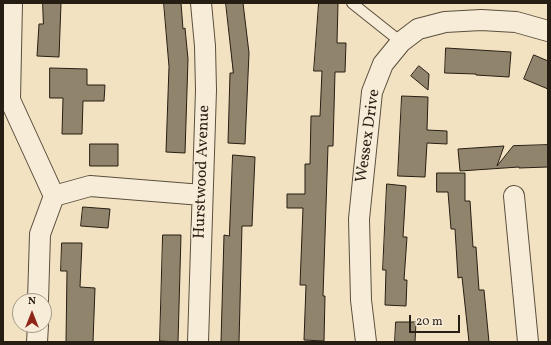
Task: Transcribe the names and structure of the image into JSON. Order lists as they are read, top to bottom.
{
  "streets": {
    "street": ["Wessex Drive", "Hurstwood Avenue"]
  },
  "scale_bar": "20 m",
  "north": "top"
}
